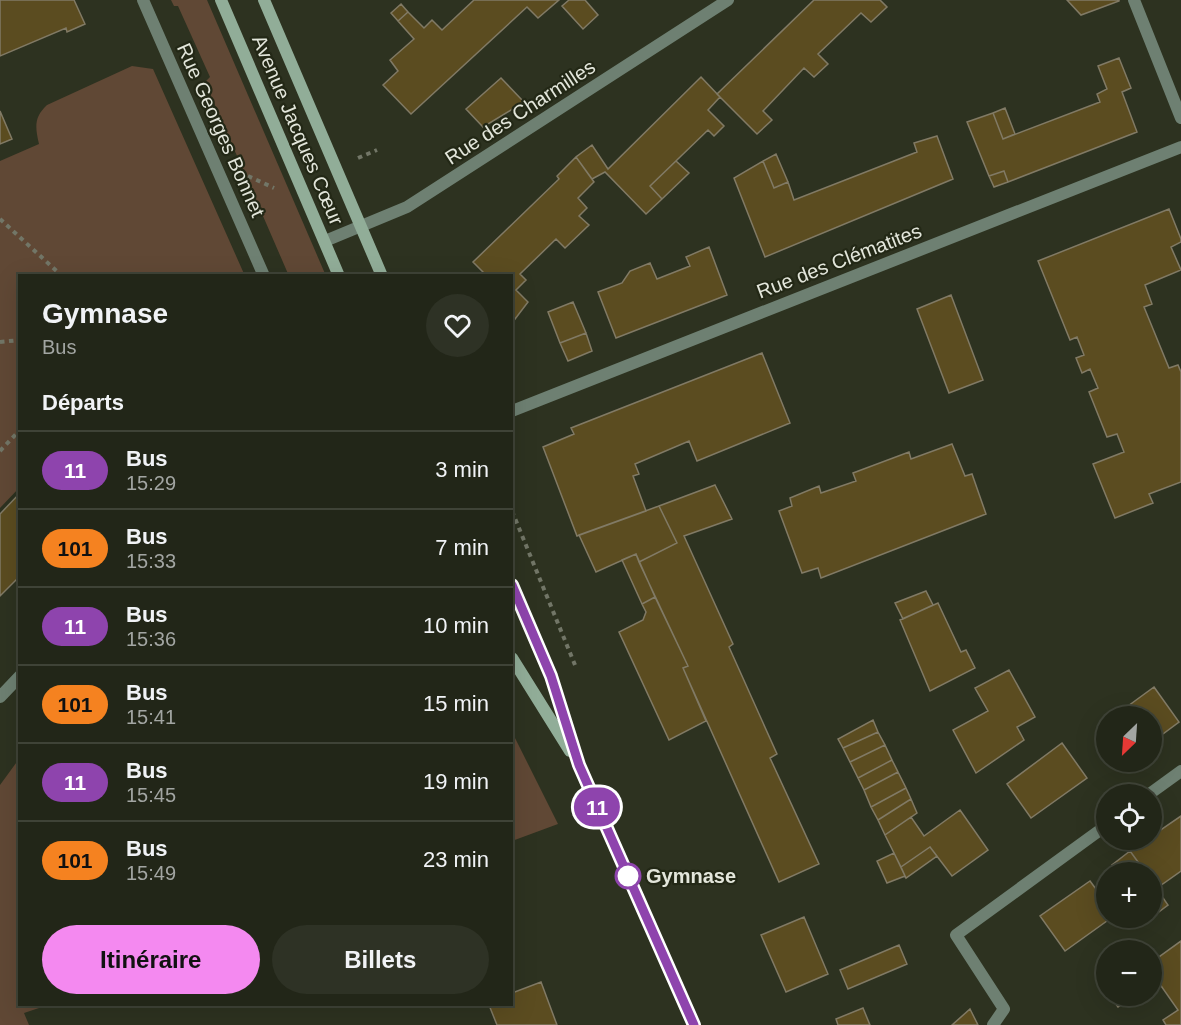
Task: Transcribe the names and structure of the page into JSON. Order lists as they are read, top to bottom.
{
  "streets": {
    "main road": ["Avenue Jacques Cœur"],
    "street": ["Rue des Charmilles", "Rue Georges Bonnet", "Rue des Clématites"]
  },
  "crossings": [
    ["Rue des Charmilles", "Avenue Jacques Cœur"]
  ],
  "places": ["Gymnase"],
  "lines": ["bus line 11"],
  "north": "bottom left",
  "page": {
    "on_map": "11",
    "heading": [
      ["Gymnase", "Bus"],
      "Départs"
    ],
    "list": [
      {
        "mark": "11",
        "name": "Bus",
        "note": "15:29",
        "value": "3 min"
      },
      {
        "mark": "101",
        "name": "Bus",
        "note": "15:33",
        "value": "7 min"
      },
      {
        "mark": "11",
        "name": "Bus",
        "note": "15:36",
        "value": "10 min"
      },
      {
        "mark": "101",
        "name": "Bus",
        "note": "15:41",
        "value": "15 min"
      },
      {
        "mark": "11",
        "name": "Bus",
        "note": "15:45",
        "value": "19 min"
      },
      {
        "mark": "101",
        "name": "Bus",
        "note": "15:49",
        "value": "23 min"
      }
    ],
    "map_buttons": ["+", "−"],
    "buttons": ["Itinéraire", "Billets"]
  }
}
